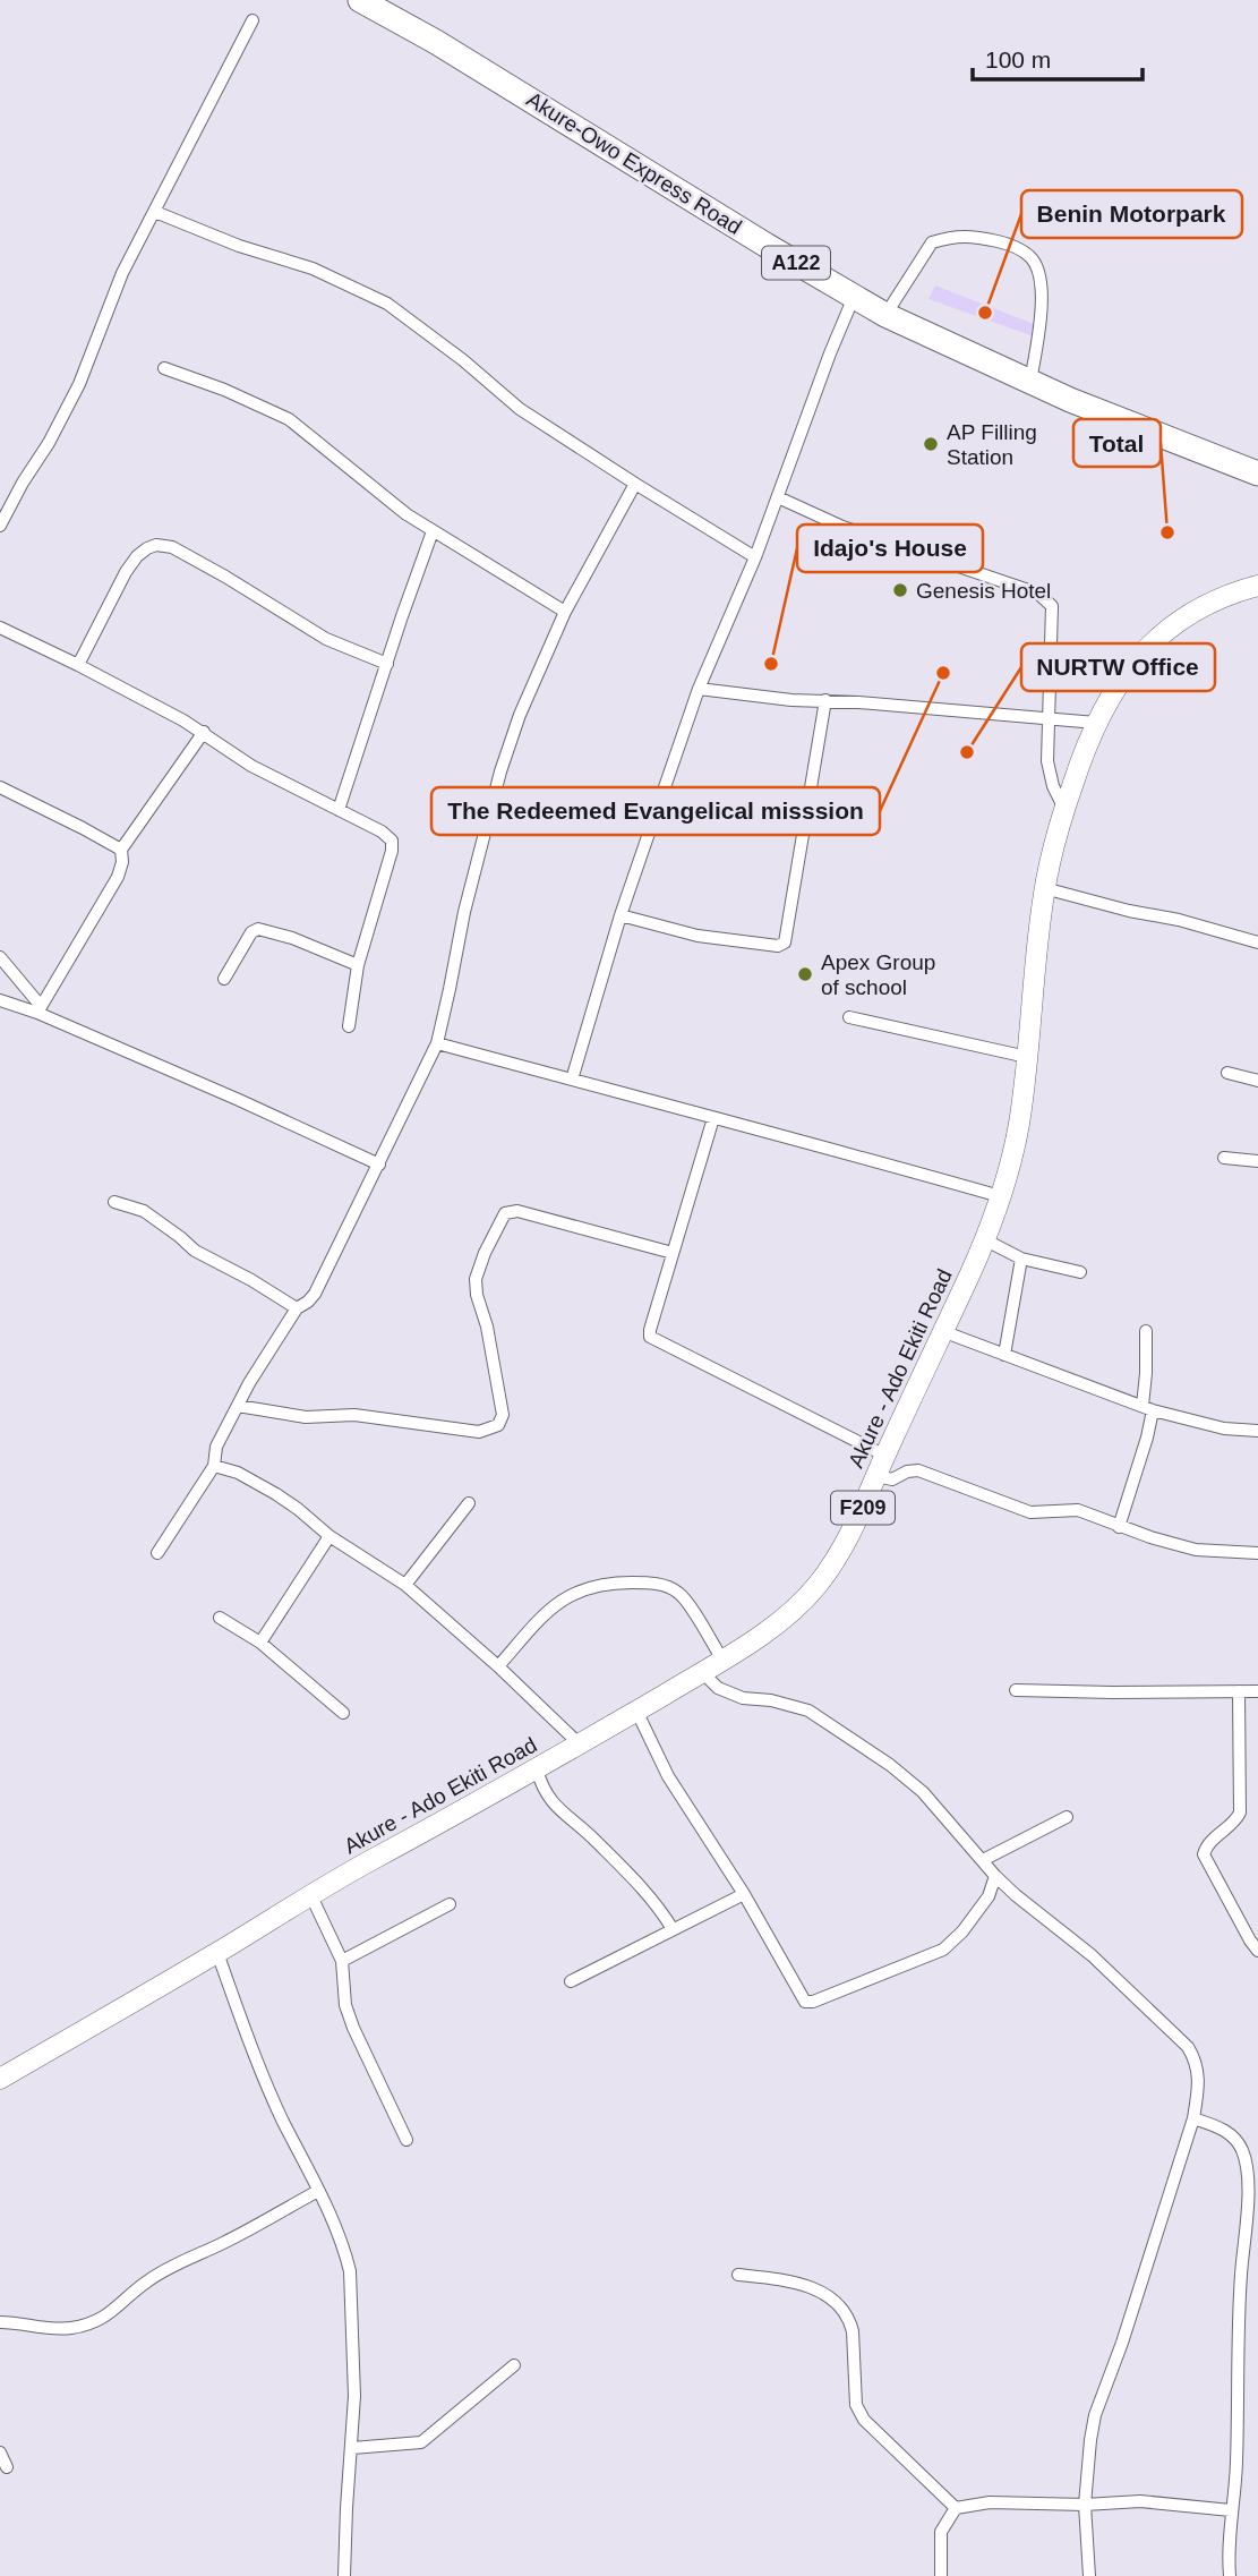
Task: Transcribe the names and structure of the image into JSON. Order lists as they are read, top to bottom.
{
  "streets": {
    "highway": ["Akure-Owo Express Road", "A122"],
    "main road": ["Akure - Ado Ekiti Road", "F209"]
  },
  "places": [
    "Benin Motorpark",
    "AP Filling Station",
    "Total",
    "Genesis Hotel",
    "Idajo's House",
    "The Redeemed Evangelical misssion",
    "NURTW Office",
    "Apex Group of school"
  ],
  "scale_bar": "100 m"
}
